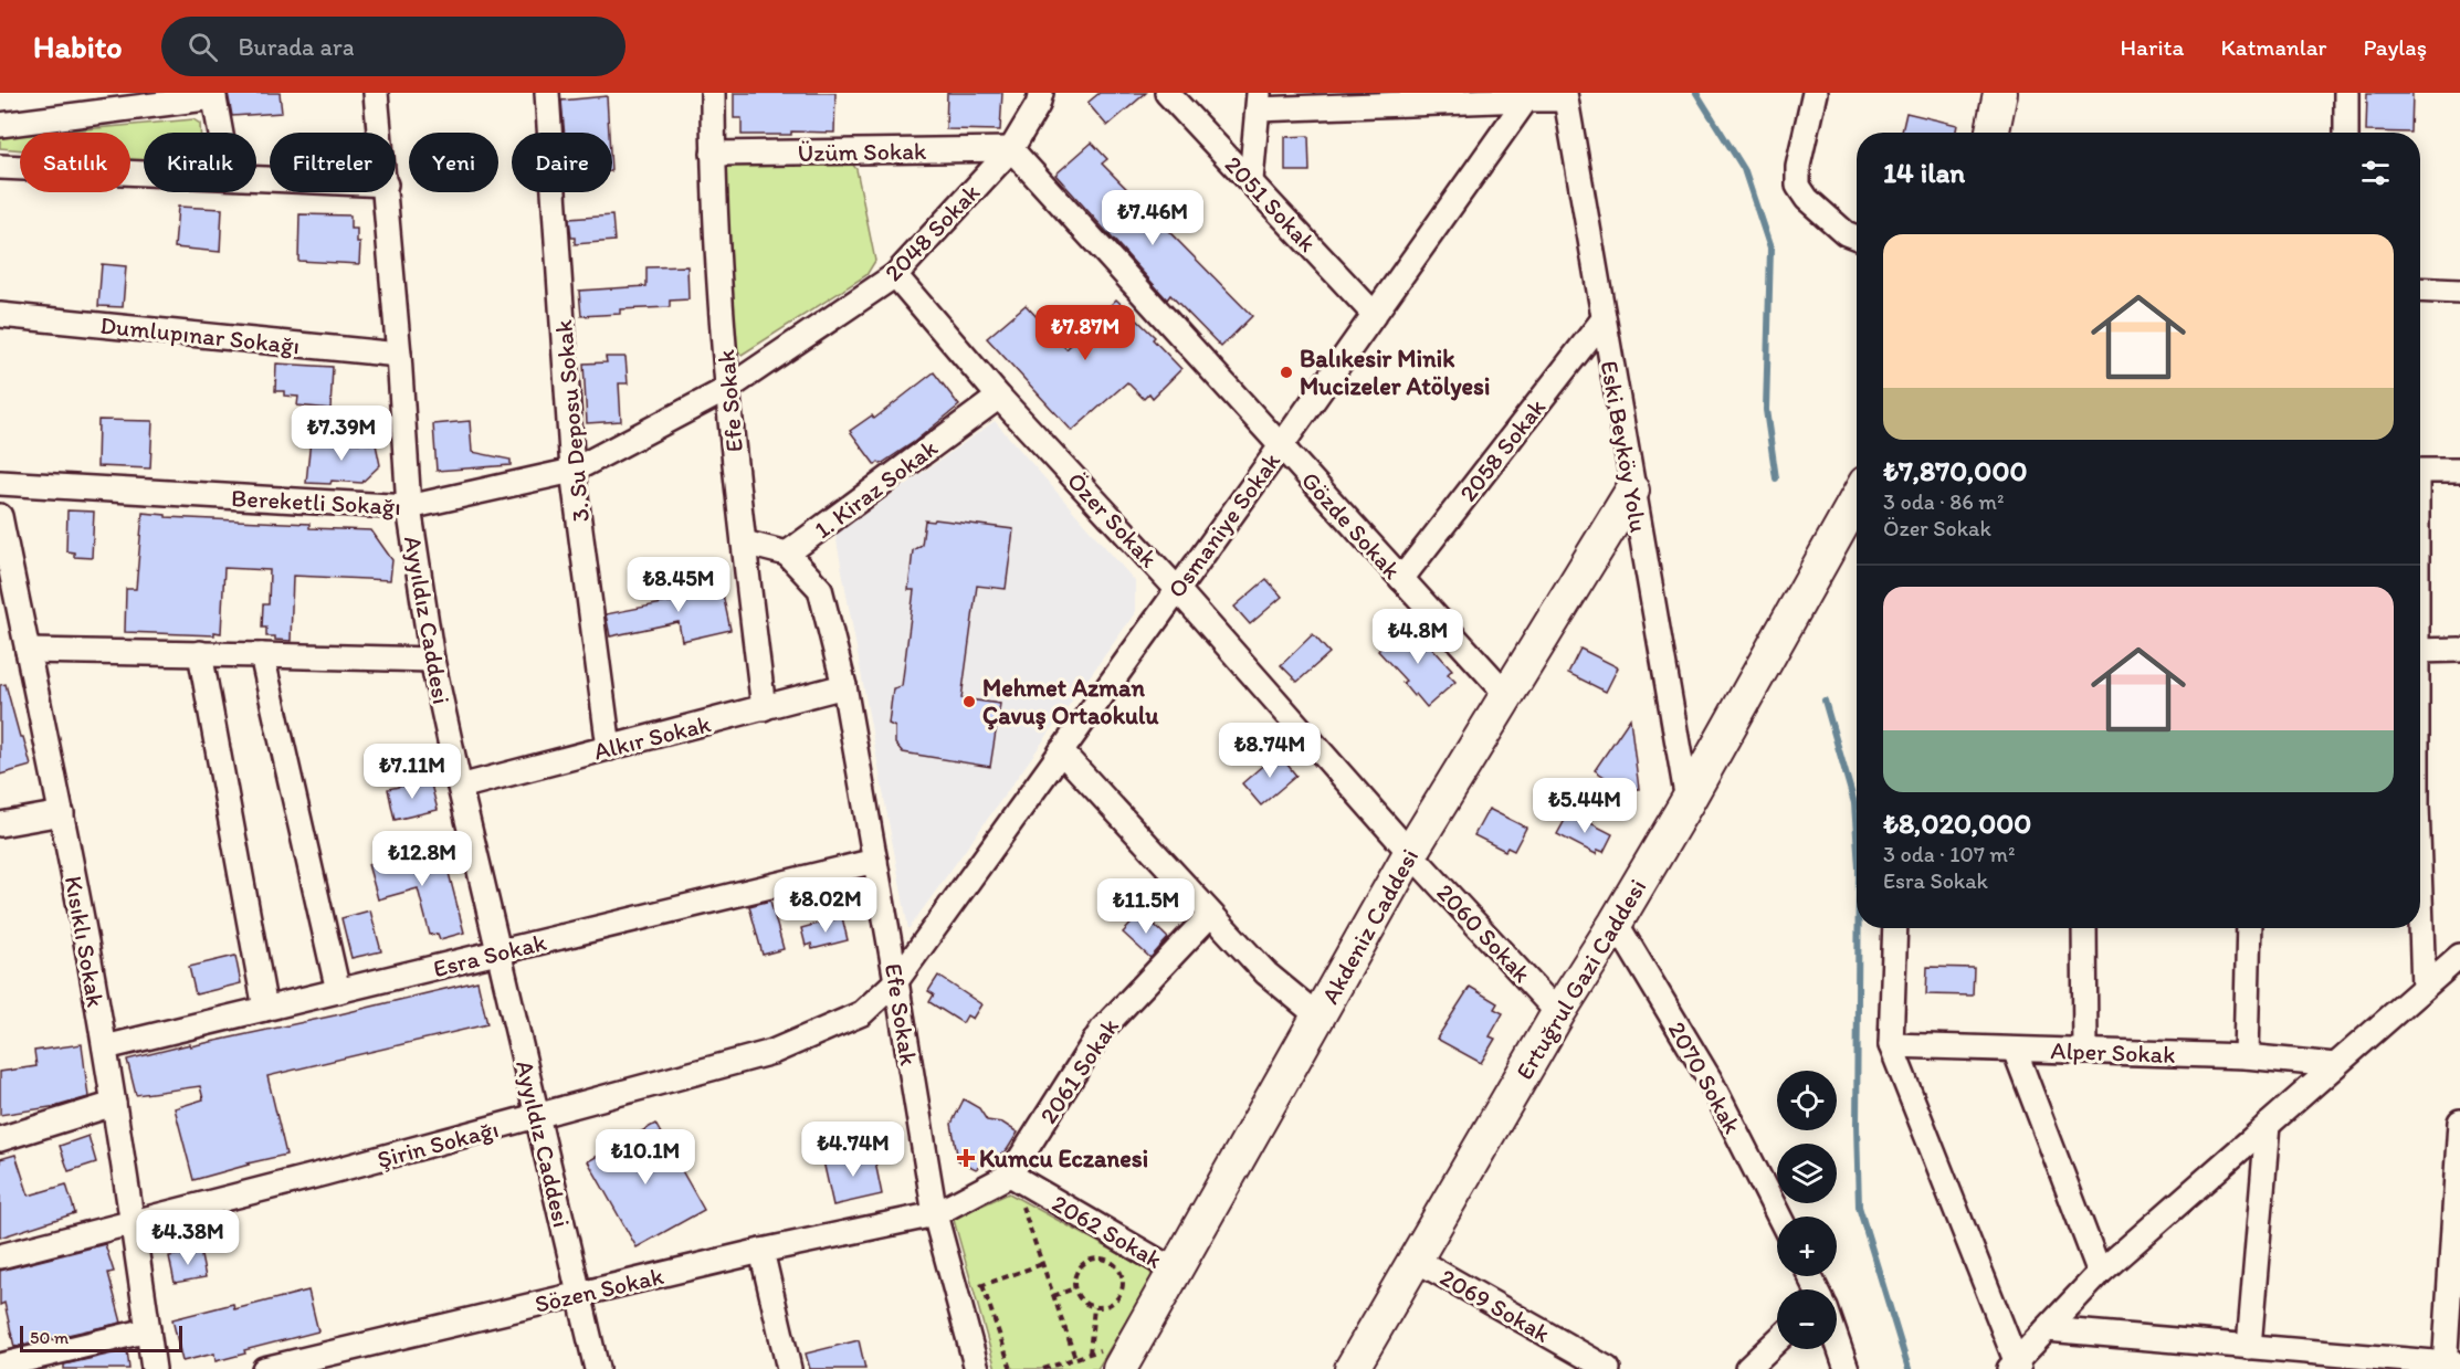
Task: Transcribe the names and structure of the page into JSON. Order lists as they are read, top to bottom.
{
  "streets": {
    "main road": ["Akdeniz Caddesi", "Ertuğrul Gazi Caddesi"],
    "street": [
      "Üzüm Sokak",
      "2051 Sokak",
      "2048 Sokak",
      "Dumlupınar Sokağı",
      "Efe Sokak",
      "3. Su Deposu Sokak",
      "Eski Beyköy Yolu",
      "2058 Sokak",
      "1. Kiraz Sokak",
      "Bereketli Sokağı",
      "Özer Sokak",
      "Osmaniye Sokak",
      "Gözde Sokak",
      "Ayyıldız Caddesi",
      "Alkır Sokak",
      "2060 Sokak",
      "Kısıklı Sokak",
      "Esra Sokak",
      "Alper Sokak",
      "2061 Sokak",
      "2070 Sokak",
      "Şirin Sokağı",
      "2062 Sokak",
      "Sözen Sokak",
      "2069 Sokak"
    ]
  },
  "crossings": [
    ["Üzüm Sokak", "2048 Sokak"],
    ["Üzüm Sokak", "Efe Sokak"],
    ["Üzüm Sokak", "Gözde Sokak"],
    ["2051 Sokak", "Osmaniye Sokak"],
    ["2048 Sokak", "Efe Sokak"],
    ["2048 Sokak", "Bereketli Sokağı"],
    ["2048 Sokak", "Özer Sokak"],
    ["2048 Sokak", "Gözde Sokak"],
    ["Dumlupınar Sokağı", "Ayyıldız Caddesi"],
    ["Efe Sokak", "1. Kiraz Sokak"],
    ["Efe Sokak", "Bereketli Sokağı"],
    ["Efe Sokak", "Osmaniye Sokak"],
    ["Efe Sokak", "Alkır Sokak"],
    ["Efe Sokak", "Esra Sokak"],
    ["Efe Sokak", "Şirin Sokağı"],
    ["Efe Sokak", "Sözen Sokak"],
    ["3. Su Deposu Sokak", "Bereketli Sokağı"],
    ["3. Su Deposu Sokak", "Alkır Sokak"],
    ["Eski Beyköy Yolu", "2058 Sokak"],
    ["Eski Beyköy Yolu", "Akdeniz Caddesi"],
    ["Eski Beyköy Yolu", "Ertuğrul Gazi Caddesi"],
    ["2058 Sokak", "Gözde Sokak"],
    ["1. Kiraz Sokak", "Özer Sokak"],
    ["Bereketli Sokağı", "Ayyıldız Caddesi"],
    ["Özer Sokak", "Osmaniye Sokak"],
    ["Özer Sokak", "Akdeniz Caddesi"],
    ["Özer Sokak", "2060 Sokak"],
    ["Osmaniye Sokak", "Gözde Sokak"],
    ["Osmaniye Sokak", "Şirin Sokağı"],
    ["Gözde Sokak", "Akdeniz Caddesi"],
    ["Ayyıldız Caddesi", "Alkır Sokak"],
    ["Ayyıldız Caddesi", "Esra Sokak"],
    ["Ayyıldız Caddesi", "Şirin Sokağı"],
    ["Ayyıldız Caddesi", "Sözen Sokak"],
    ["Akdeniz Caddesi", "2060 Sokak"],
    ["Akdeniz Caddesi", "2062 Sokak"],
    ["2060 Sokak", "Ertuğrul Gazi Caddesi"],
    ["Kısıklı Sokak", "Esra Sokak"],
    ["Kısıklı Sokak", "Şirin Sokağı"],
    ["Ertuğrul Gazi Caddesi", "2070 Sokak"],
    ["Ertuğrul Gazi Caddesi", "2069 Sokak"],
    ["2061 Sokak", "2062 Sokak"]
  ],
  "places": {
    "other": ["Balıkesir Minik Mucizeler Atölyesi", "Mehmet Azman Çavuş Ortaokulu"],
    "health": ["Kumcu Eczanesi"]
  },
  "scale_bar": "50 m",
  "page": {
    "header": "Habito",
    "search": "Burada ara",
    "nav": ["Harita", "Katmanlar", "Paylaş"],
    "chip": [
      "Satılık",
      "Kiralık",
      "Filtreler",
      "Yeni",
      "Daire"
    ],
    "heading": "14 ilan",
    "price": [
      "₺7.46M",
      "₺7.87M",
      "₺7.39M",
      "₺8.45M",
      "₺4.8M",
      "₺8.74M",
      "₺7.11M",
      "₺5.44M",
      "₺12.8M",
      "₺8.02M",
      "₺11.5M",
      "₺4.74M",
      "₺10.1M",
      "₺4.38M"
    ],
    "list": [
      {
        "name": "₺7,870,000",
        "note": "3 oda · 86 m² · Özer Sokak"
      },
      {
        "name": "₺8,020,000",
        "note": "3 oda · 107 m² · Esra Sokak"
      }
    ],
    "map_buttons": ["+", "−"],
    "scale": "50 m"
  }
}
